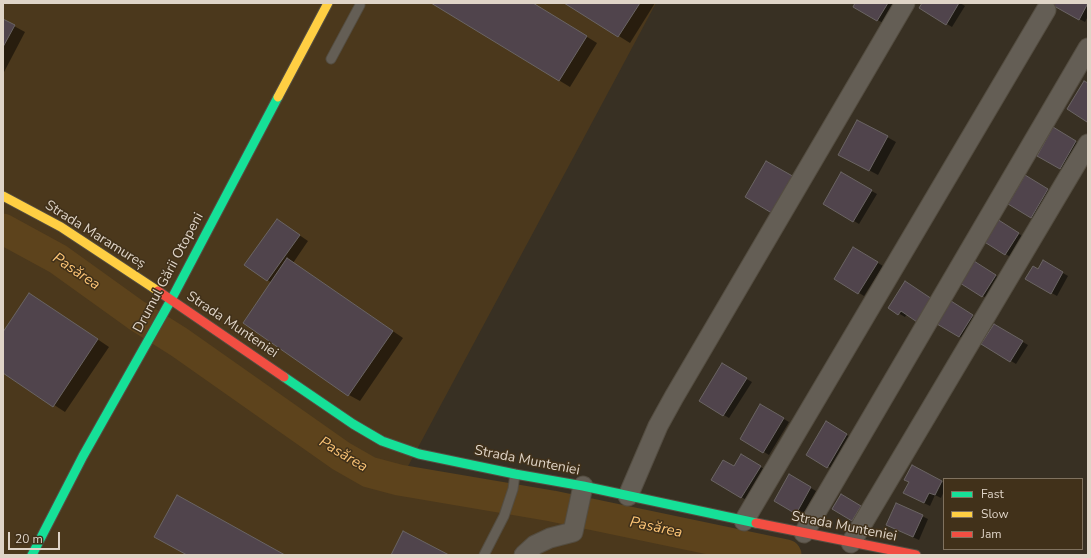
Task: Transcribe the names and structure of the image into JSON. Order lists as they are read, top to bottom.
{
  "streets": {
    "street": ["Strada Maramureș", "Drumul Gării Otopeni", "Strada Munteniei"]
  },
  "crossings": [
    ["Strada Maramureș", "Drumul Gării Otopeni"],
    ["Strada Maramureș", "Strada Munteniei"],
    ["Drumul Gării Otopeni", "Strada Munteniei"]
  ],
  "water": ["Pasărea"],
  "legend": ["Fast", "Slow", "Jam"],
  "scale_bar": "20 m"
}
